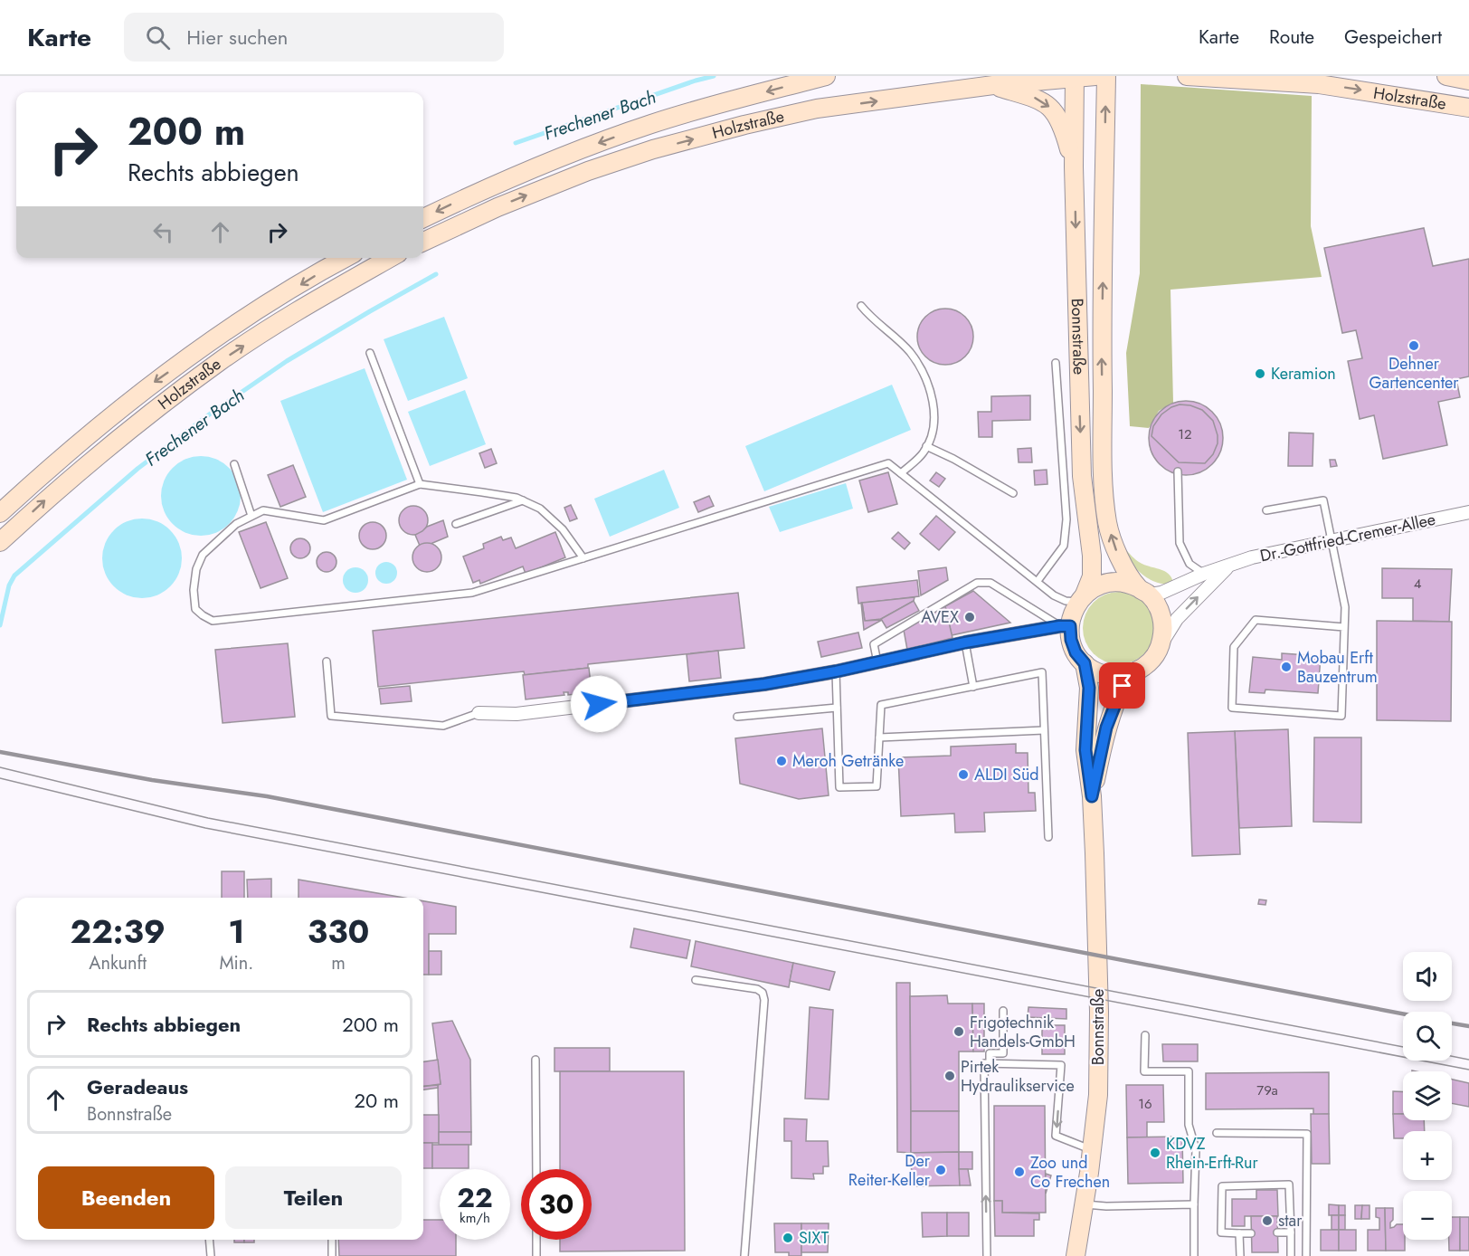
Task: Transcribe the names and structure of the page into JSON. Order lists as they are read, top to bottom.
{
  "streets": {
    "main road": ["Holzstraße", "Bonnstraße"],
    "street": ["Dr.-Gottfried-Cremer-Allee"]
  },
  "crossings": [
    ["Holzstraße", "Bonnstraße"],
    ["Bonnstraße", "Dr.-Gottfried-Cremer-Allee"]
  ],
  "water": ["Frechener Bach"],
  "places": [
    "Dehner Gartencenter",
    "Keramion",
    "AVEX",
    "Mobau Erft Bauzentrum",
    "Meroh Getränke",
    "ALDI Süd",
    "Frigotechnik Handels-GmbH",
    "Pirtek Hydraulikservice",
    "KDVZ Rhein-Erft-Rur",
    "Der Reiter-Keller",
    "Zoo und Co Frechen",
    "star",
    "SIXT"
  ],
  "house_numbers": [
    "12",
    "4",
    "79a",
    "16"
  ],
  "page": {
    "header": "Karte",
    "search": "Hier suchen",
    "nav": ["Karte", "Route", "Gespeichert"],
    "turn": ["200 m", "Rechts abbiegen"],
    "eta": [
      "22:39",
      "Ankunft",
      "1",
      "Min.",
      "330",
      "m"
    ],
    "map_buttons": ["+", "−"],
    "list": [
      {
        "name": "Rechts abbiegen",
        "value": "200 m"
      },
      {
        "name": "Geradeaus",
        "note": "Bonnstraße",
        "value": "20 m"
      }
    ],
    "buttons": ["Beenden", "Teilen"],
    "speed": "22 km/h",
    "limit": "30"
  }
}
